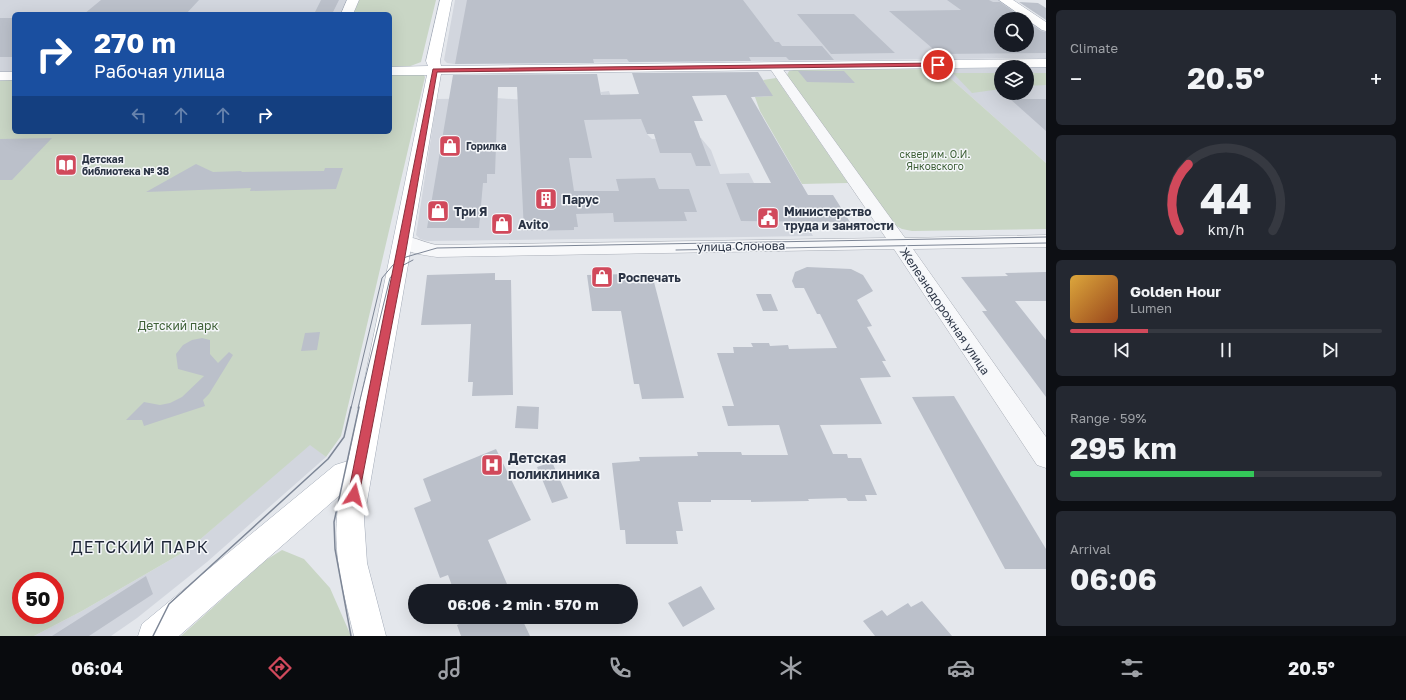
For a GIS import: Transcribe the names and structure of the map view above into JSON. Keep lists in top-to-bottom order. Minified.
{"streets":{"street":["улица Слонова","Железнодорожная улица"]},"crossings":[["улица Слонова","Железнодорожная улица"]],"districts":["ДЕТСКИЙ ПАРК"],"parks":["сквер им. О.И. Янковского","Детский парк"],"places":{"shop":["Горилка","Три Я","Avito","Роспечать"],"library":["Детская библиотека № 38"],"building":["Парус"],"public building":["Министерство труда и занятости"],"hospital":["Детская поликлиника"]},"page":{"tile":["Climate",["Range · 59%","295 km"],["Arrival","06:06"]],"turn":["270 m","Рабочая улица"],"heat":["−","20.5°","+"],"song":["Golden Hour","Lumen"],"limit":"50","trip":"06:06 · 2 min · 570 m","tabs":["06:04","20.5°"],"gauge":["44","km/h"]}}
